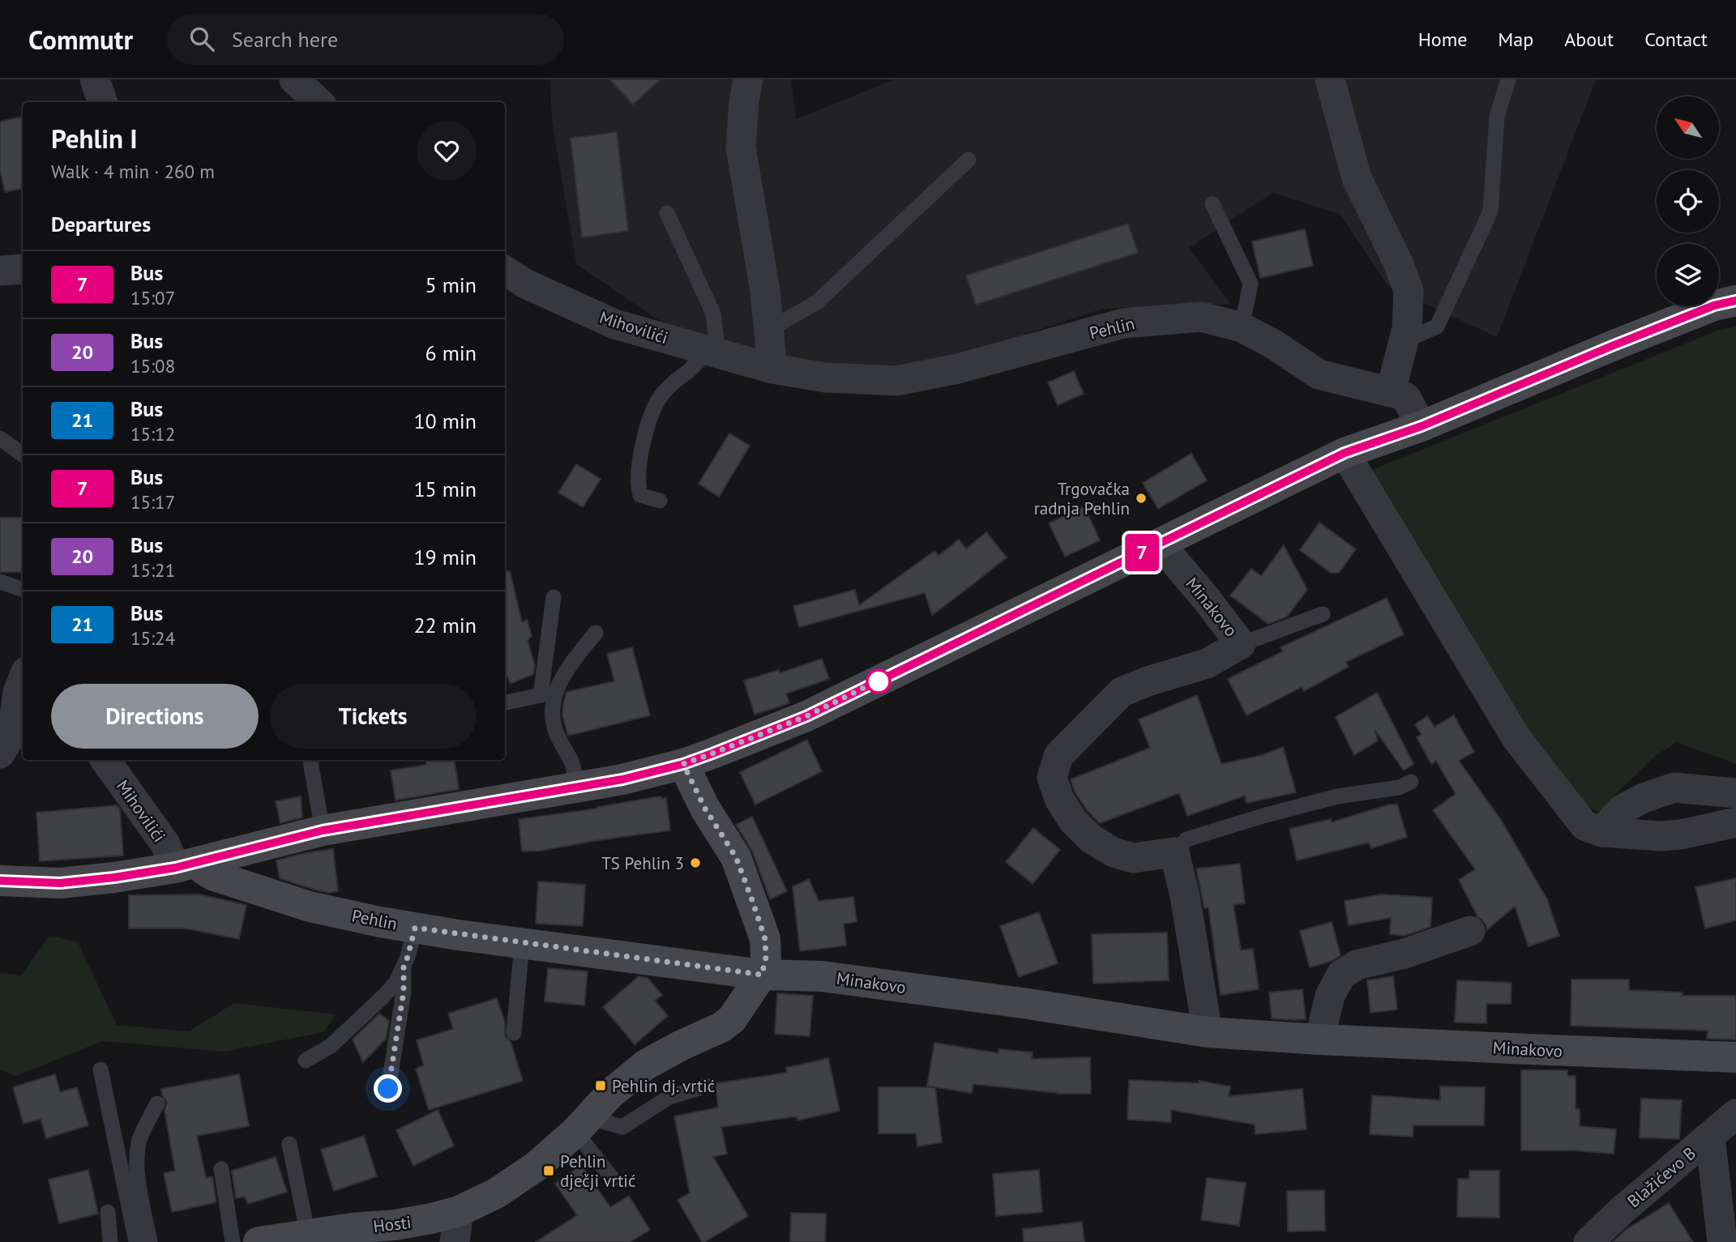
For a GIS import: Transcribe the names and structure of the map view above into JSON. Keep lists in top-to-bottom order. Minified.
{"streets":{"street":["Mihovilići","Pehlin","Minakovo","Blažićevo B","Hosti"]},"crossings":[["Mihovilići","Pehlin"],["Pehlin","Minakovo"],["Pehlin","Hosti"],["Minakovo","Hosti"]],"places":{"other":["Trgovačka radnja Pehlin","TS Pehlin 3"],"transit":["Pehlin dj. vrtić","Pehlin dječji vrtić"]},"lines":["bus line 7"],"north":"top left","page":{"header":"Commutr","search":"Search here","nav":["Home","Map","About","Contact"],"on_map":"7","heading":[["Pehlin I","Walk · 4 min · 260 m"],"Departures"],"list":[{"mark":"7","name":"Bus","note":"15:07","value":"5 min"},{"mark":"20","name":"Bus","note":"15:08","value":"6 min"},{"mark":"21","name":"Bus","note":"15:12","value":"10 min"},{"mark":"7","name":"Bus","note":"15:17","value":"15 min"},{"mark":"20","name":"Bus","note":"15:21","value":"19 min"},{"mark":"21","name":"Bus","note":"15:24","value":"22 min"}],"buttons":["Directions","Tickets"]}}
